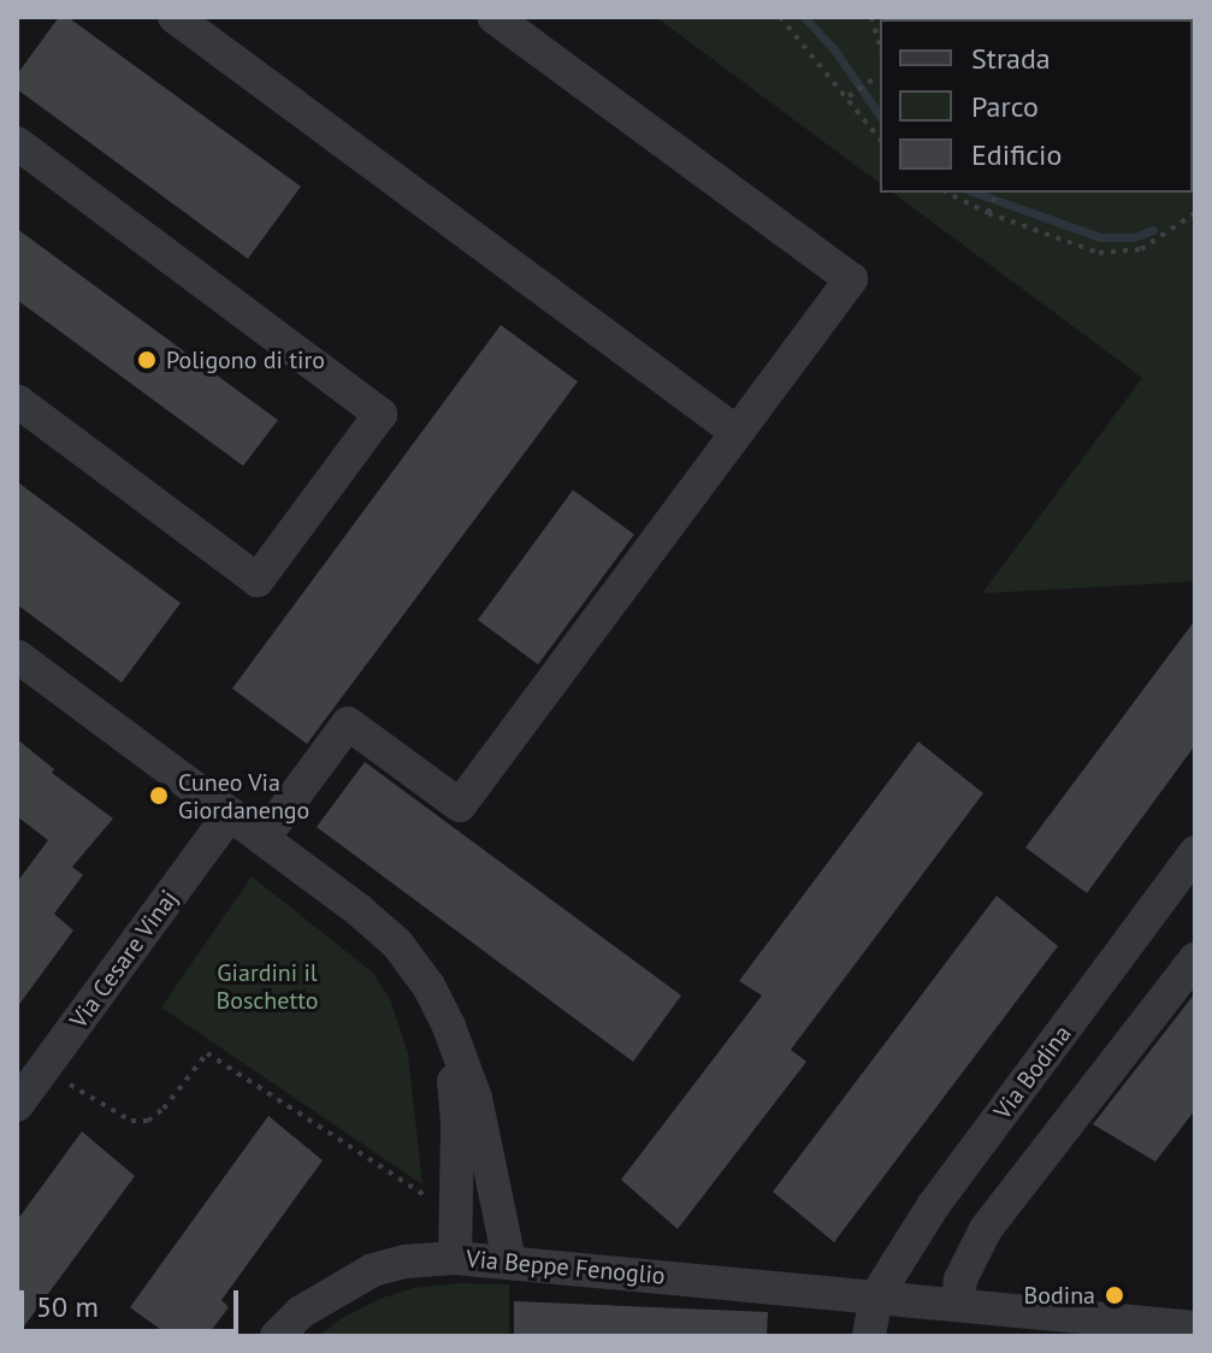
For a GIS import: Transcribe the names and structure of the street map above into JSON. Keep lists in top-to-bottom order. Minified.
{"streets":{"street":["Via Cesare Vinaj","Via Bodina","Via Beppe Fenoglio"]},"crossings":[["Via Bodina","Via Beppe Fenoglio"]],"parks":["Giardini il Boschetto"],"places":["Poligono di tiro","Cuneo Via Giordanengo","Bodina"],"legend":["Strada","Parco","Edificio"],"scale_bar":"50 m"}
